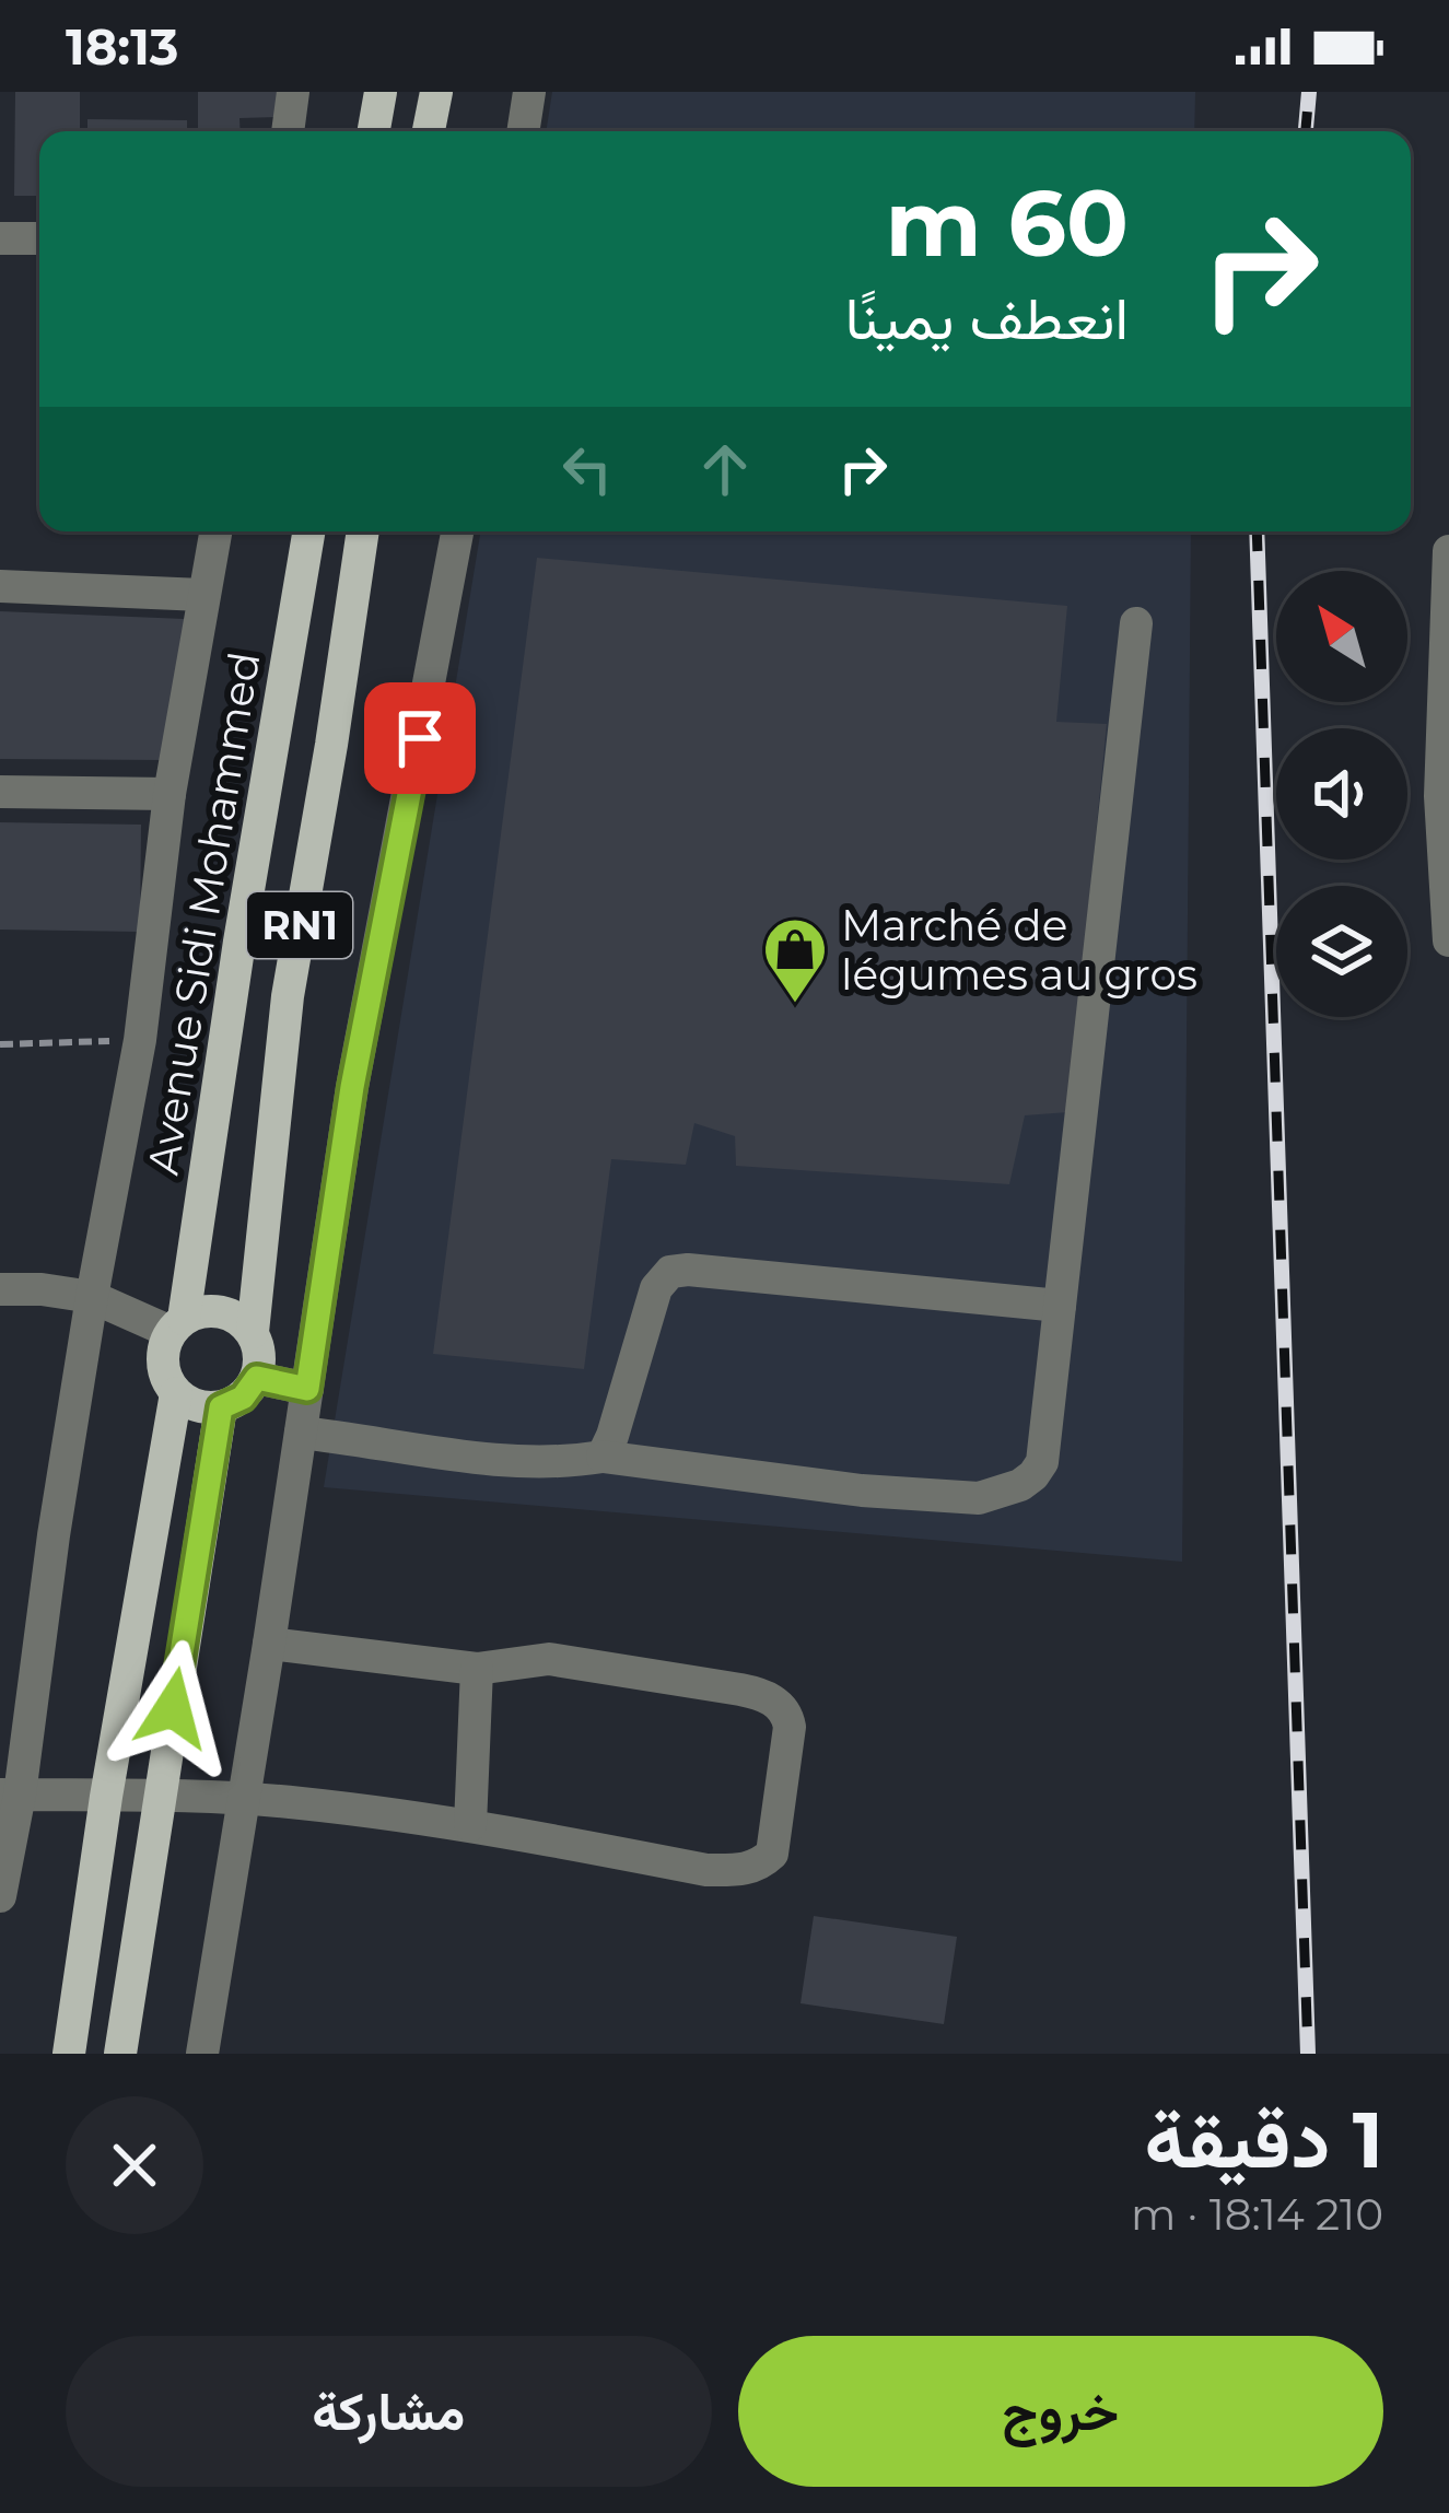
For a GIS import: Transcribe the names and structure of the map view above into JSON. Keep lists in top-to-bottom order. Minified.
{"streets":{"main road":["Avenue Sidi Mohammed","RN1"]},"crossings":[["Avenue Sidi Mohammed","RN1"]],"places":{"shop":["Marché de légumes au gros"]},"north":"top left","page":{"status":"18:13","turn":["60 m","انعطف يمينًا"],"heading":["1 دقيقة","210 m · 18:14"],"buttons":["خروج","مشاركة"]}}
